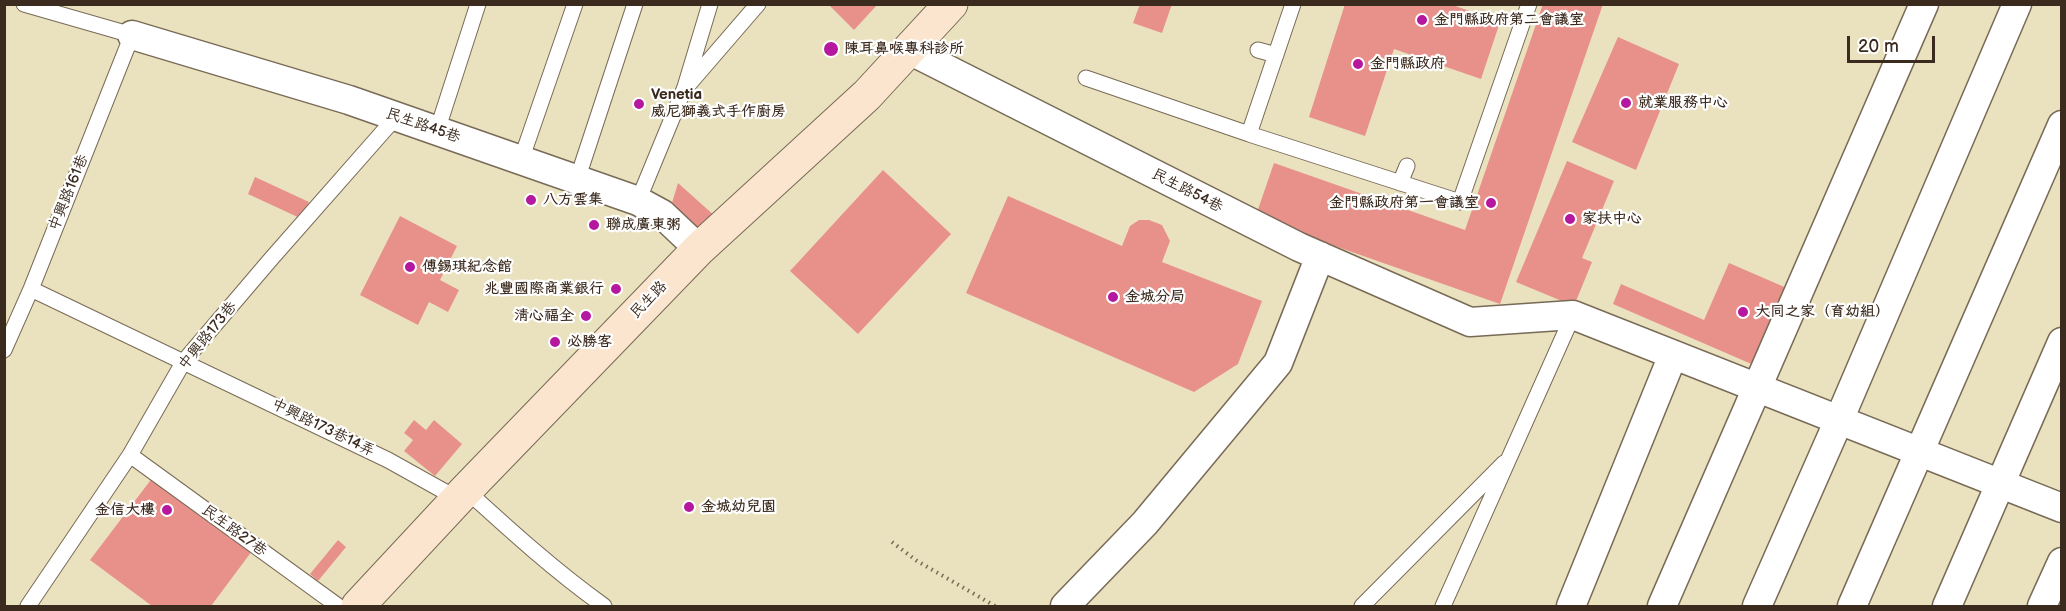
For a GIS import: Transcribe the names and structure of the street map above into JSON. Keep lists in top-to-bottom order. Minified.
{"streets":{"main road":["民生路"],"street":["民生路45巷","民生路54巷"],"lane":["中興路161巷","中興路173巷","中興路173巷14弄","民生路27巷"]},"crossings":[["民生路45巷","中興路161巷"],["民生路45巷","民生路"],["民生路45巷","中興路173巷"],["民生路54巷","民生路"],["中興路161巷","中興路173巷14弄"],["民生路","中興路173巷14弄"],["中興路173巷","中興路173巷14弄"],["中興路173巷","民生路27巷"]],"places":["金門縣政府第二會議室","陳耳鼻喉專科診所","金門縣政府","就業服務中心","Venetia 威尼獅義式手作廚房","八方雲集","金門縣政府第一會議室","家扶中心","聯成廣東粥","傅錫琪紀念館","兆豐國際商業銀行","金城分局","大同之家（育幼組）","清心福全","必勝客","金城幼兒園","金信大樓"],"scale_bar":"20 m"}
